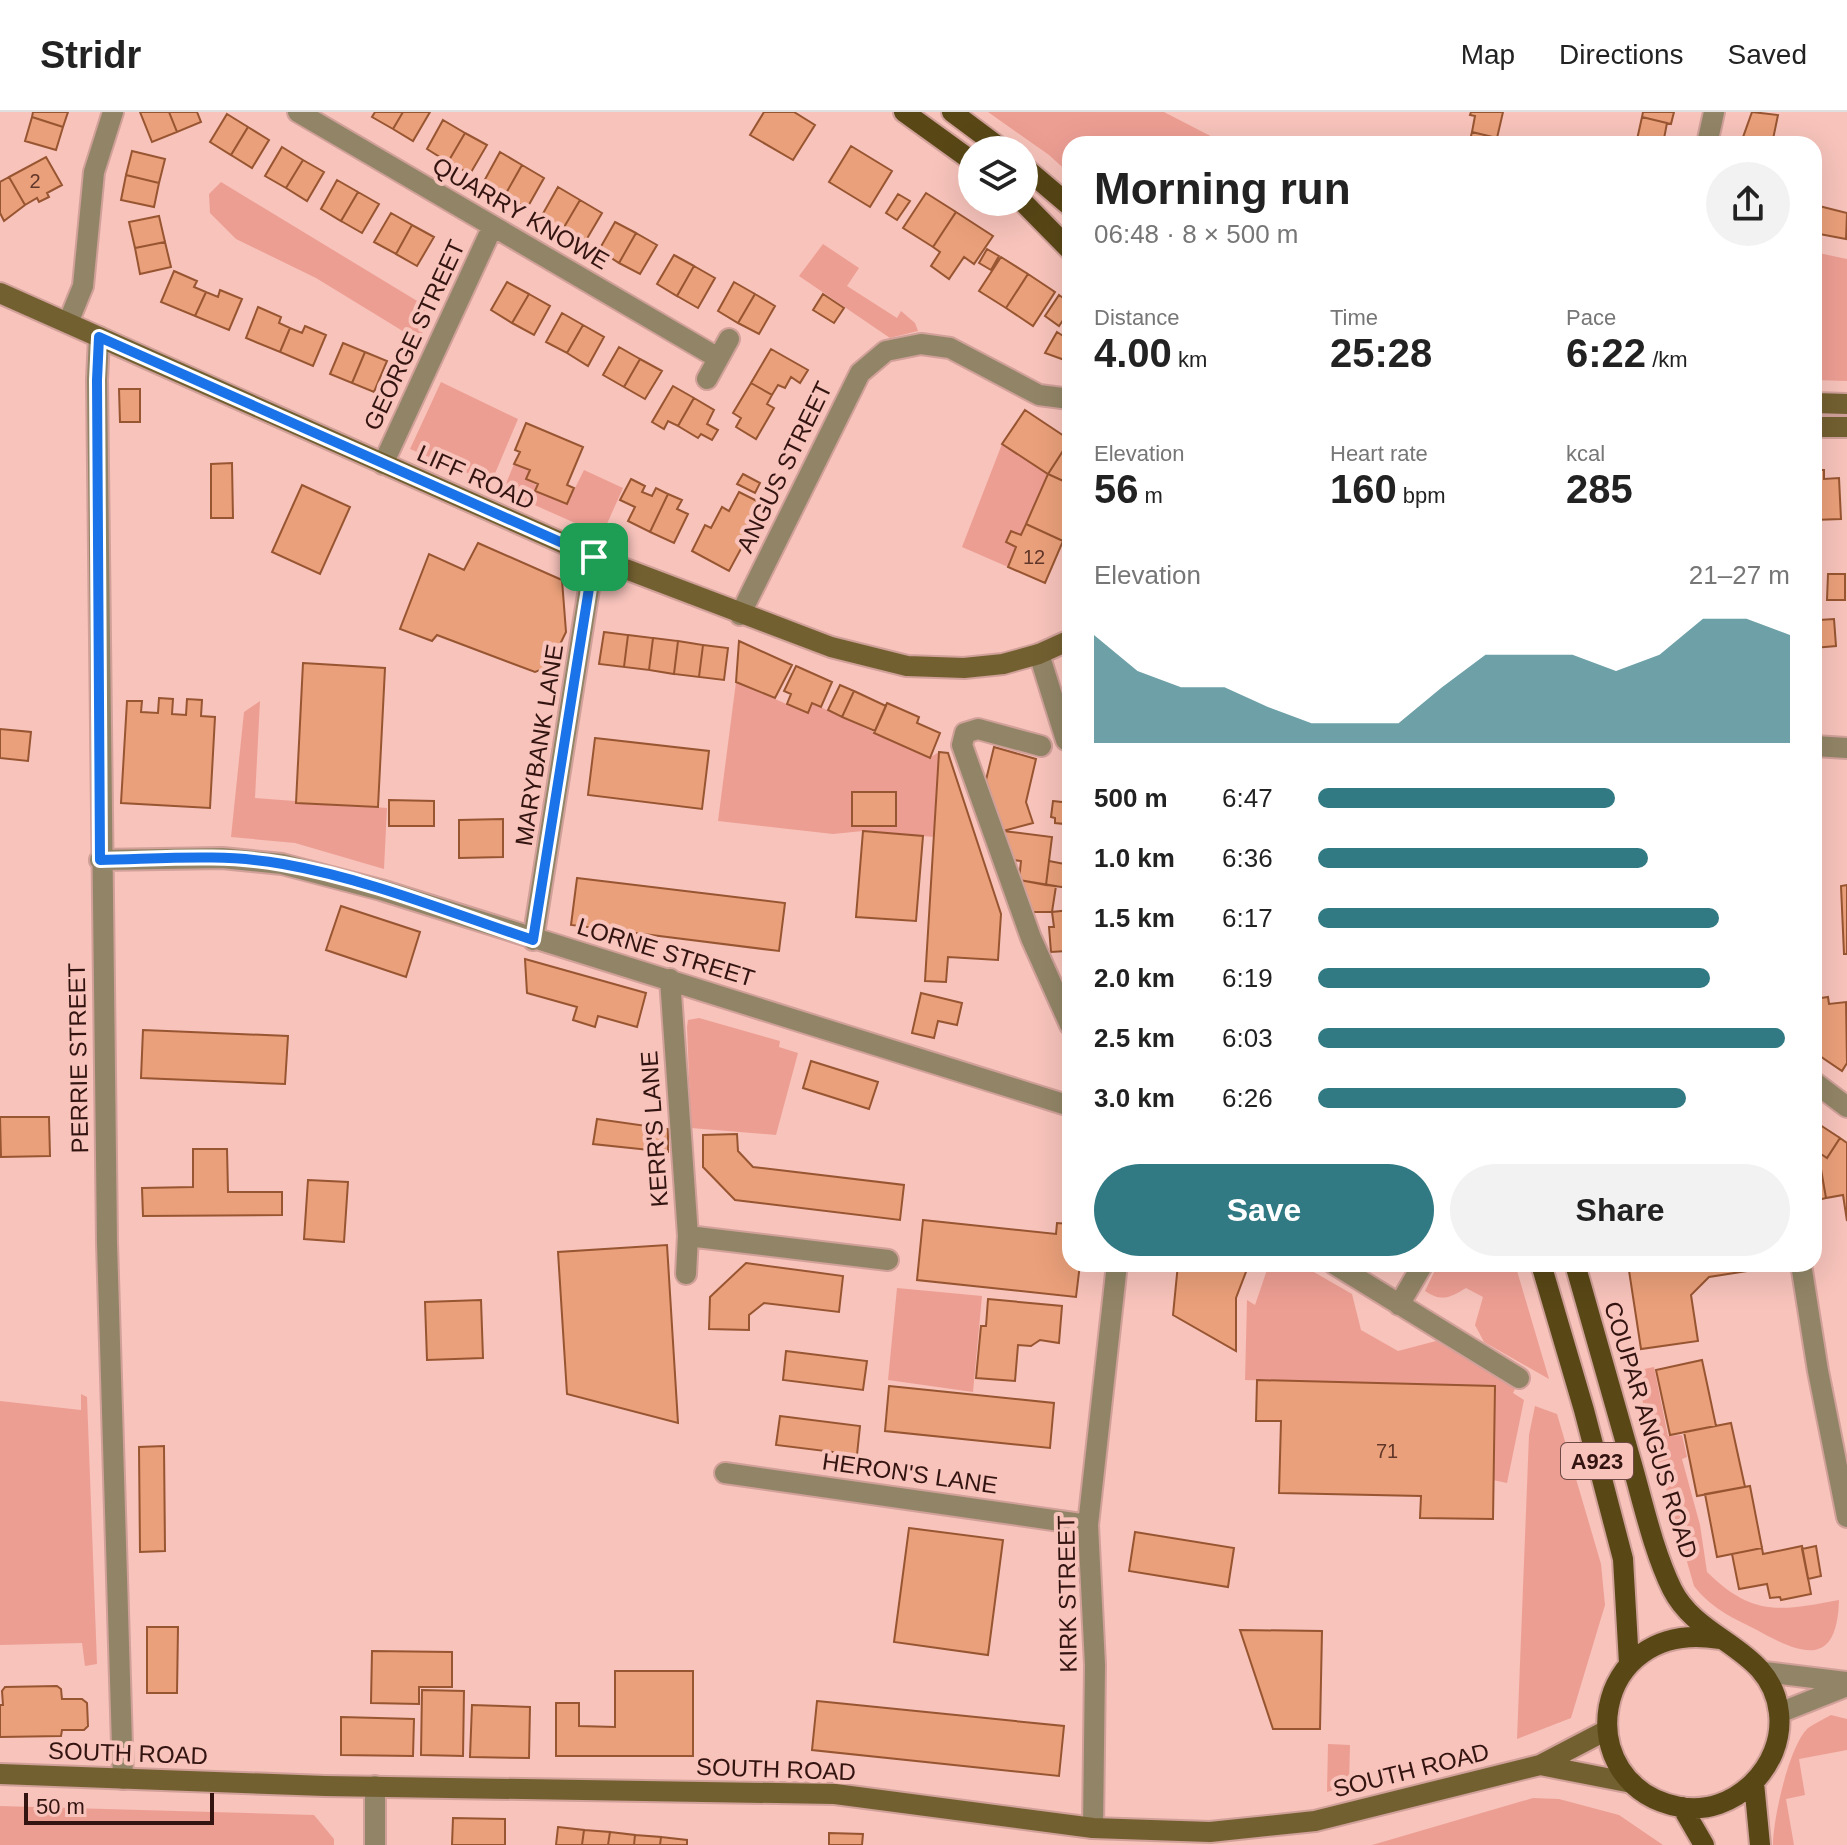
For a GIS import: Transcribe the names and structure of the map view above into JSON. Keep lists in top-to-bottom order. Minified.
{"streets":{"main road":["COUPAR ANGUS ROAD","A923"],"street":["QUARRY KNOWE","GEORGE STREET","ANGUS STREET","LIFF ROAD","MARYBANK LANE","LORNE STREET","PERRIE STREET","KERR'S LANE","HERON'S LANE","KIRK STREET","SOUTH ROAD"]},"crossings":[["QUARRY KNOWE","GEORGE STREET"],["GEORGE STREET","LIFF ROAD"],["ANGUS STREET","LIFF ROAD"],["LIFF ROAD","MARYBANK LANE"],["LIFF ROAD","PERRIE STREET"],["MARYBANK LANE","LORNE STREET"],["LORNE STREET","PERRIE STREET"],["LORNE STREET","KERR'S LANE"],["PERRIE STREET","SOUTH ROAD"],["COUPAR ANGUS ROAD","A923"],["COUPAR ANGUS ROAD","SOUTH ROAD"],["A923","SOUTH ROAD"],["HERON'S LANE","KIRK STREET"],["KIRK STREET","SOUTH ROAD"]],"house_numbers":["2","12","71"],"scale_bar":"50 m","page":{"header":"Stridr","nav":["Map","Directions","Saved"],"heading":["Morning run","06:48 · 8 × 500 m"],"stats":[["Distance","4.00 km"],["Time","25:28"],["Pace","6:22 /km"],["Elevation","56 m"],["Heart rate","160 bpm"],["kcal","285"]],"chart":["Elevation","21–27 m"],"list":[{"name":"500 m","note":"6:47"},{"name":"1.0 km","note":"6:36"},{"name":"1.5 km","note":"6:17"},{"name":"2.0 km","note":"6:19"},{"name":"2.5 km","note":"6:03"},{"name":"3.0 km","note":"6:26"}],"buttons":["Save","Share"],"scale":"50 m"}}
